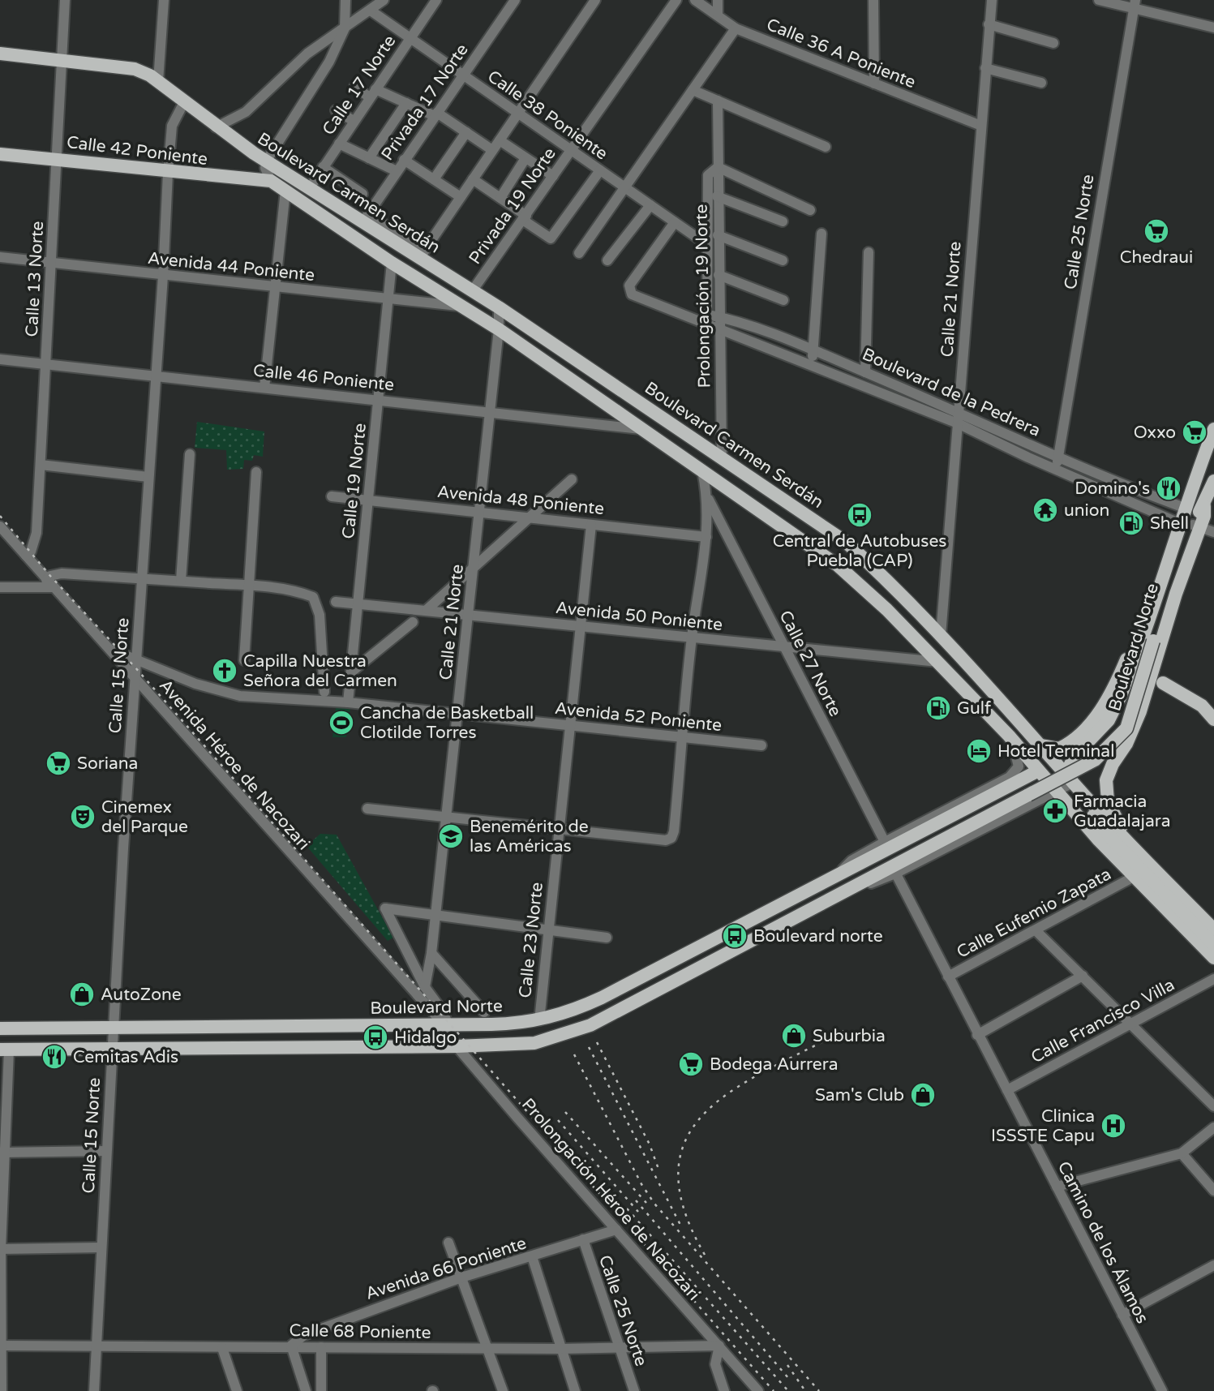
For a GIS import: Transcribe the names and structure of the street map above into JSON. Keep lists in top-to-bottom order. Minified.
{"streets":{"main road":["Calle 42 Poniente","Boulevard Carmen Serdán","Boulevard Norte"],"street":["Calle 36 A Poniente","Calle 17 Norte","Privada 17 Norte","Calle 38 Poniente","Privada 19 Norte","Calle 25 Norte","Avenida 44 Poniente","Calle 13 Norte","Prolongación 19 Norte","Calle 21 Norte","Calle 46 Poniente","Boulevard de la Pedrera","Calle 19 Norte","Avenida 48 Poniente","Avenida 50 Poniente","Calle 27 Norte","Calle 15 Norte","Avenida 52 Poniente","Avenida Héroe de Nacozari","Calle Eufemio Zapata","Calle 23 Norte","Calle Francisco Villa","Prolongación Héroe de Nacozari","Camino de los Álamos","Avenida 66 Poniente","Calle 68 Poniente"]},"crossings":[["Calle 36 A Poniente","Calle 21 Norte"],["Calle 17 Norte","Calle 38 Poniente"],["Calle 17 Norte","Boulevard Carmen Serdán"],["Privada 17 Norte","Calle 38 Poniente"],["Privada 17 Norte","Boulevard Carmen Serdán"],["Calle 38 Poniente","Privada 19 Norte"],["Calle 38 Poniente","Prolongación 19 Norte"],["Calle 42 Poniente","Boulevard Carmen Serdán"],["Calle 42 Poniente","Calle 13 Norte"],["Calle 42 Poniente","Calle 15 Norte"],["Boulevard Carmen Serdán","Privada 19 Norte"],["Boulevard Carmen Serdán","Avenida 44 Poniente"],["Boulevard Carmen Serdán","Calle 13 Norte"],["Boulevard Carmen Serdán","Prolongación 19 Norte"],["Boulevard Carmen Serdán","Calle 21 Norte"],["Boulevard Carmen Serdán","Calle 46 Poniente"],["Boulevard Carmen Serdán","Calle 19 Norte"],["Boulevard Carmen Serdán","Avenida 50 Poniente"],["Boulevard Carmen Serdán","Boulevard Norte"],["Boulevard Carmen Serdán","Calle 15 Norte"],["Boulevard Carmen Serdán","Calle Eufemio Zapata"],["Calle 25 Norte","Boulevard de la Pedrera"],["Calle 25 Norte","Avenida 66 Poniente"],["Calle 25 Norte","Calle 68 Poniente"],["Avenida 44 Poniente","Calle 13 Norte"],["Avenida 44 Poniente","Calle 19 Norte"],["Avenida 44 Poniente","Calle 15 Norte"],["Calle 13 Norte","Calle 46 Poniente"],["Calle 13 Norte","Avenida Héroe de Nacozari"],["Prolongación 19 Norte","Boulevard de la Pedrera"],["Calle 21 Norte","Calle 46 Poniente"],["Calle 21 Norte","Boulevard de la Pedrera"],["Calle 21 Norte","Avenida 48 Poniente"],["Calle 21 Norte","Avenida 50 Poniente"],["Calle 21 Norte","Avenida 52 Poniente"],["Calle 46 Poniente","Calle 19 Norte"],["Calle 46 Poniente","Calle 15 Norte"],["Calle 19 Norte","Avenida 48 Poniente"],["Calle 19 Norte","Avenida 50 Poniente"],["Calle 19 Norte","Avenida 52 Poniente"],["Avenida 48 Poniente","Calle 23 Norte"],["Avenida 50 Poniente","Calle 27 Norte"],["Avenida 50 Poniente","Calle 23 Norte"],["Boulevard Norte","Calle 27 Norte"],["Boulevard Norte","Calle 15 Norte"],["Boulevard Norte","Avenida Héroe de Nacozari"],["Boulevard Norte","Calle 23 Norte"],["Boulevard Norte","Prolongación Héroe de Nacozari"],["Boulevard Norte","Camino de los Álamos"],["Calle 15 Norte","Avenida 52 Poniente"],["Calle 15 Norte","Avenida Héroe de Nacozari"],["Calle 15 Norte","Calle 68 Poniente"],["Avenida 52 Poniente","Avenida Héroe de Nacozari"],["Avenida 52 Poniente","Calle 23 Norte"],["Avenida Héroe de Nacozari","Prolongación Héroe de Nacozari"],["Calle Eufemio Zapata","Camino de los Álamos"],["Calle Francisco Villa","Camino de los Álamos"],["Prolongación Héroe de Nacozari","Avenida 66 Poniente"],["Prolongación Héroe de Nacozari","Calle 68 Poniente"],["Avenida 66 Poniente","Calle 68 Poniente"]],"places":{"supermarket":["Chedraui","Oxxo","Soriana","Bodega Aurrera"],"restaurant":["Domino's","Cemitas Adis"],"temple":["union"],"bus stop":["Central de Autobuses Puebla (CAP)","Boulevard norte","Hidalgo"],"fuel station":["Shell","Gulf"],"church":["Capilla Nuestra Señora del Carmen"],"sports":["Cancha de Basketball Clotilde Torres"],"hotel":["Hotel Terminal"],"pharmacy":["Farmacia Guadalajara"],"theatre":["Cinemex del Parque"],"school or university":["Benemérito de las Américas"],"shop":["AutoZone","Suburbia","Sam's Club"],"hospital":["Clinica ISSSTE Capu"]}}
